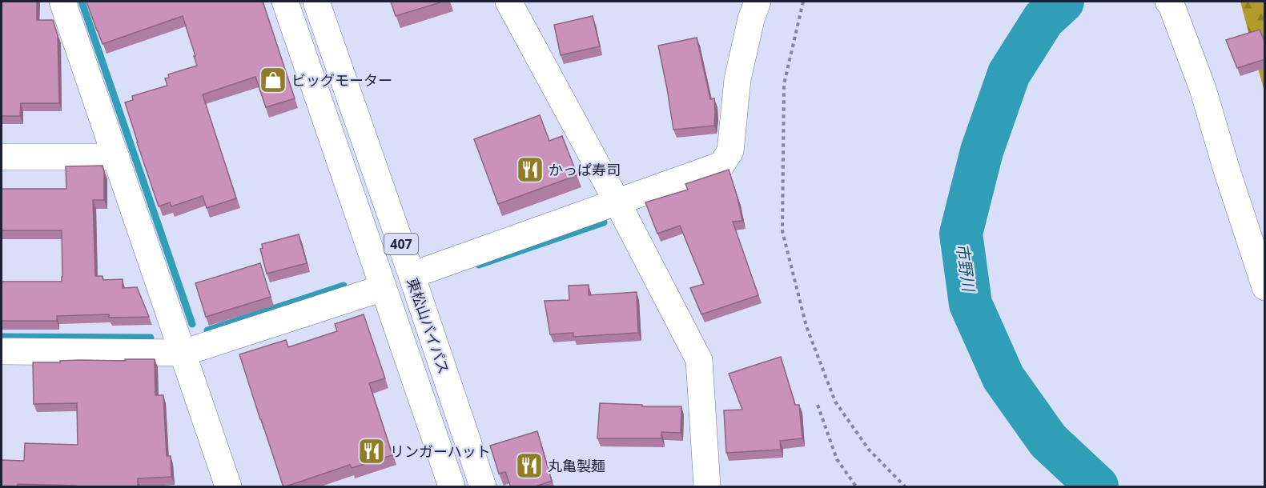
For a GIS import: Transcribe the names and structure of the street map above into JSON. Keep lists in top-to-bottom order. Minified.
{"streets":{"main road":["407","東松山バイパス"]},"water":["市野川"],"places":{"shop":["ビッグモーター"],"restaurant":["かっぱ寿司","リンガーハット","丸亀製麺"]}}
